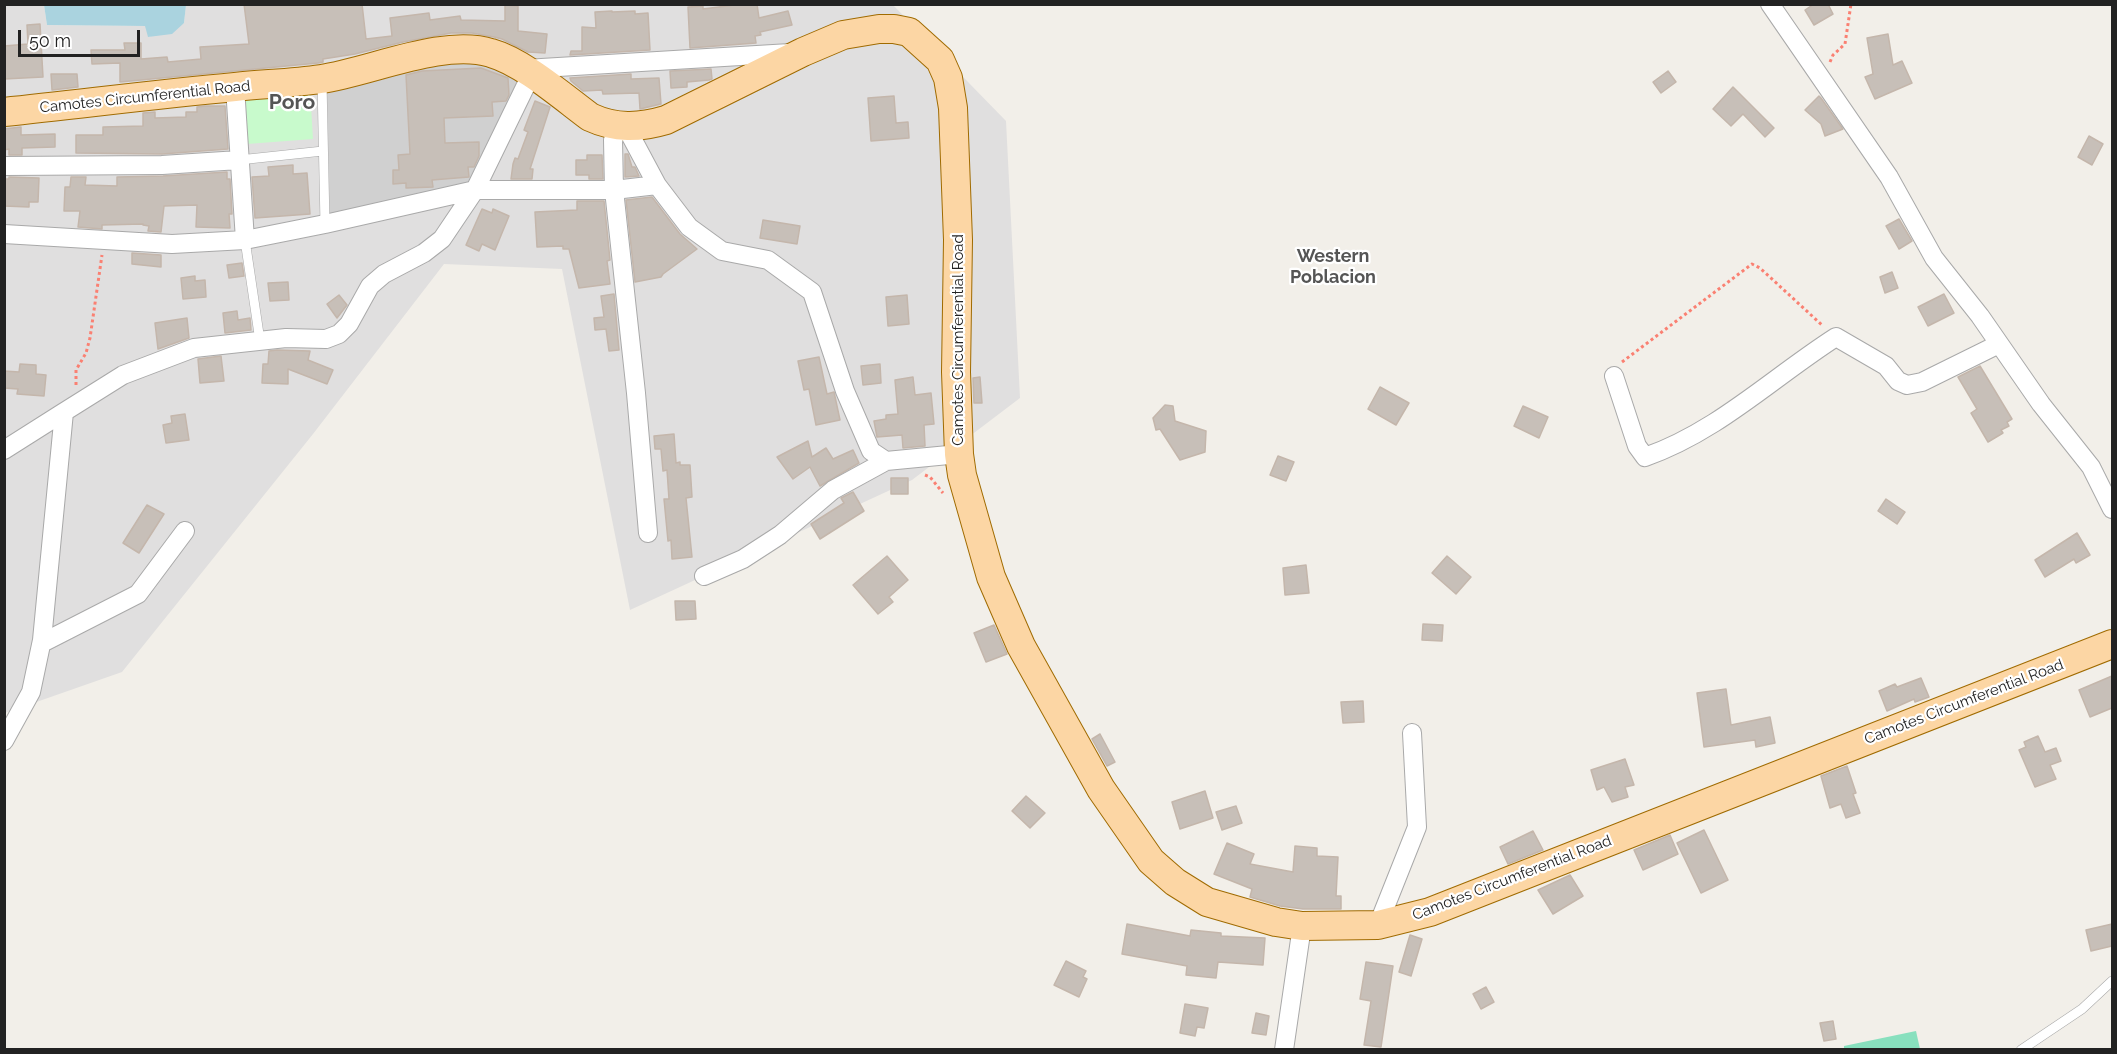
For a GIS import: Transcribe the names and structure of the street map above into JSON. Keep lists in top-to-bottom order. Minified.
{"streets":{"main road":["Camotes Circumferential Road"]},"districts":["Poro","Western Poblacion"],"scale_bar":"50 m"}
